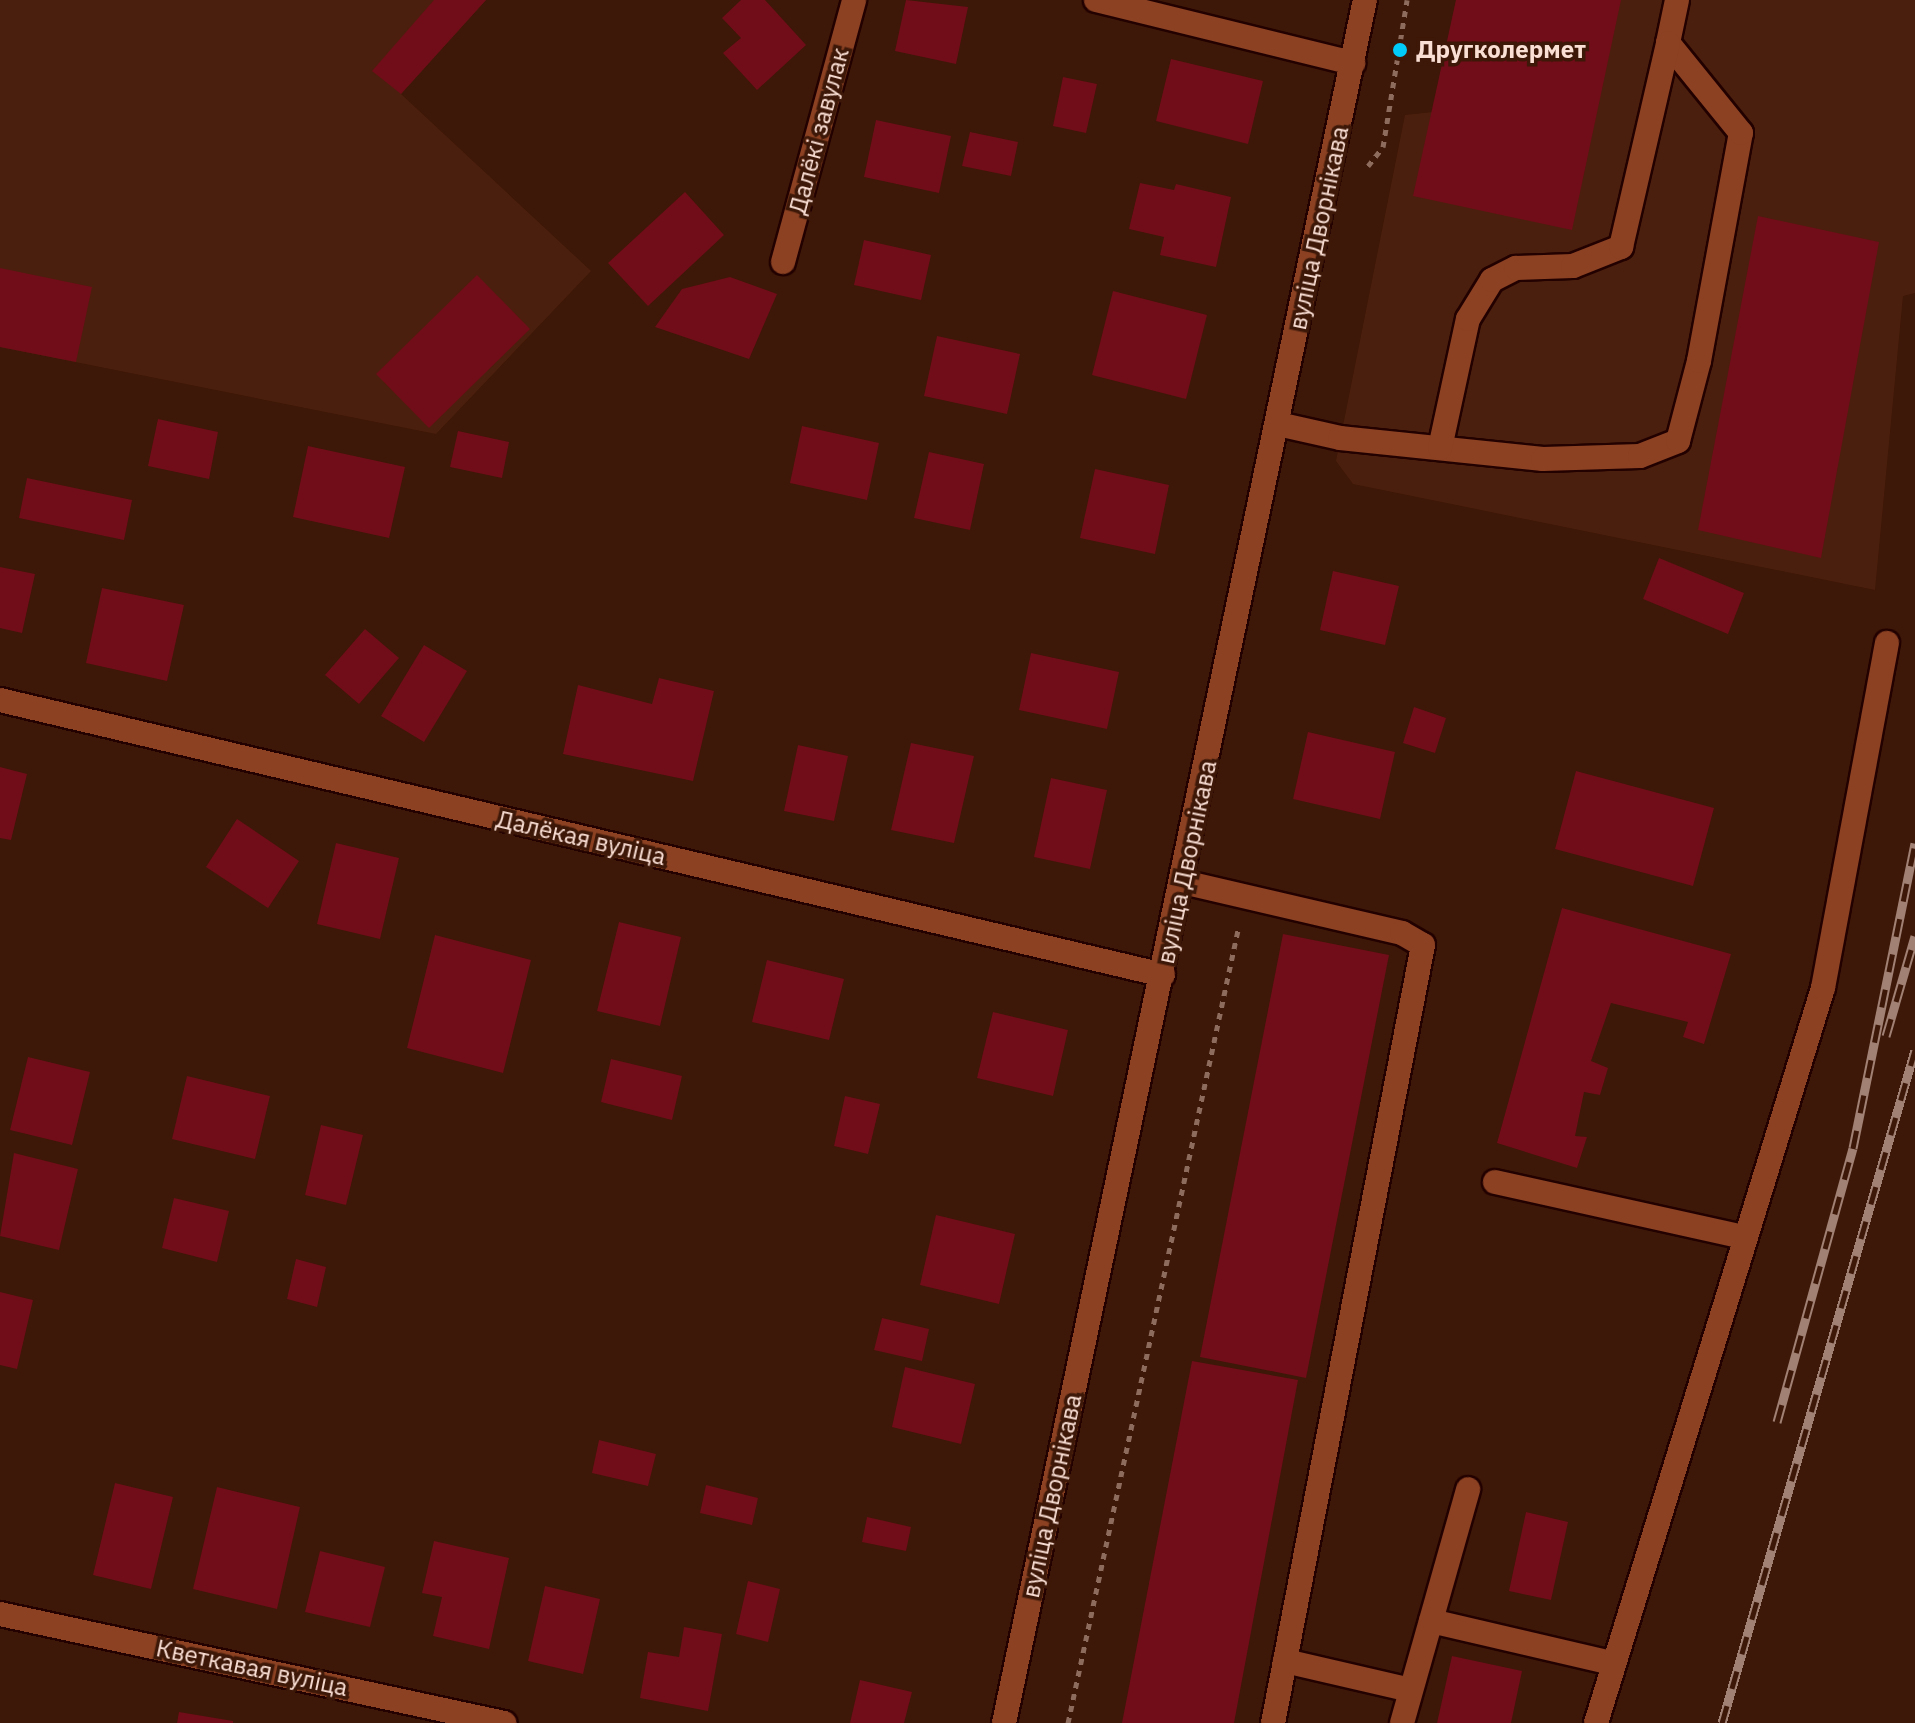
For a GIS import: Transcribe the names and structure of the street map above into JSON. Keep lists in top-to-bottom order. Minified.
{"streets":{"street":["Далёкі завулак","вуліца Дворнікава","Далёкая вуліца","Кветкавая вуліца"]},"crossings":[["вуліца Дворнікава","Далёкая вуліца"]],"places":["Другколермет"]}
